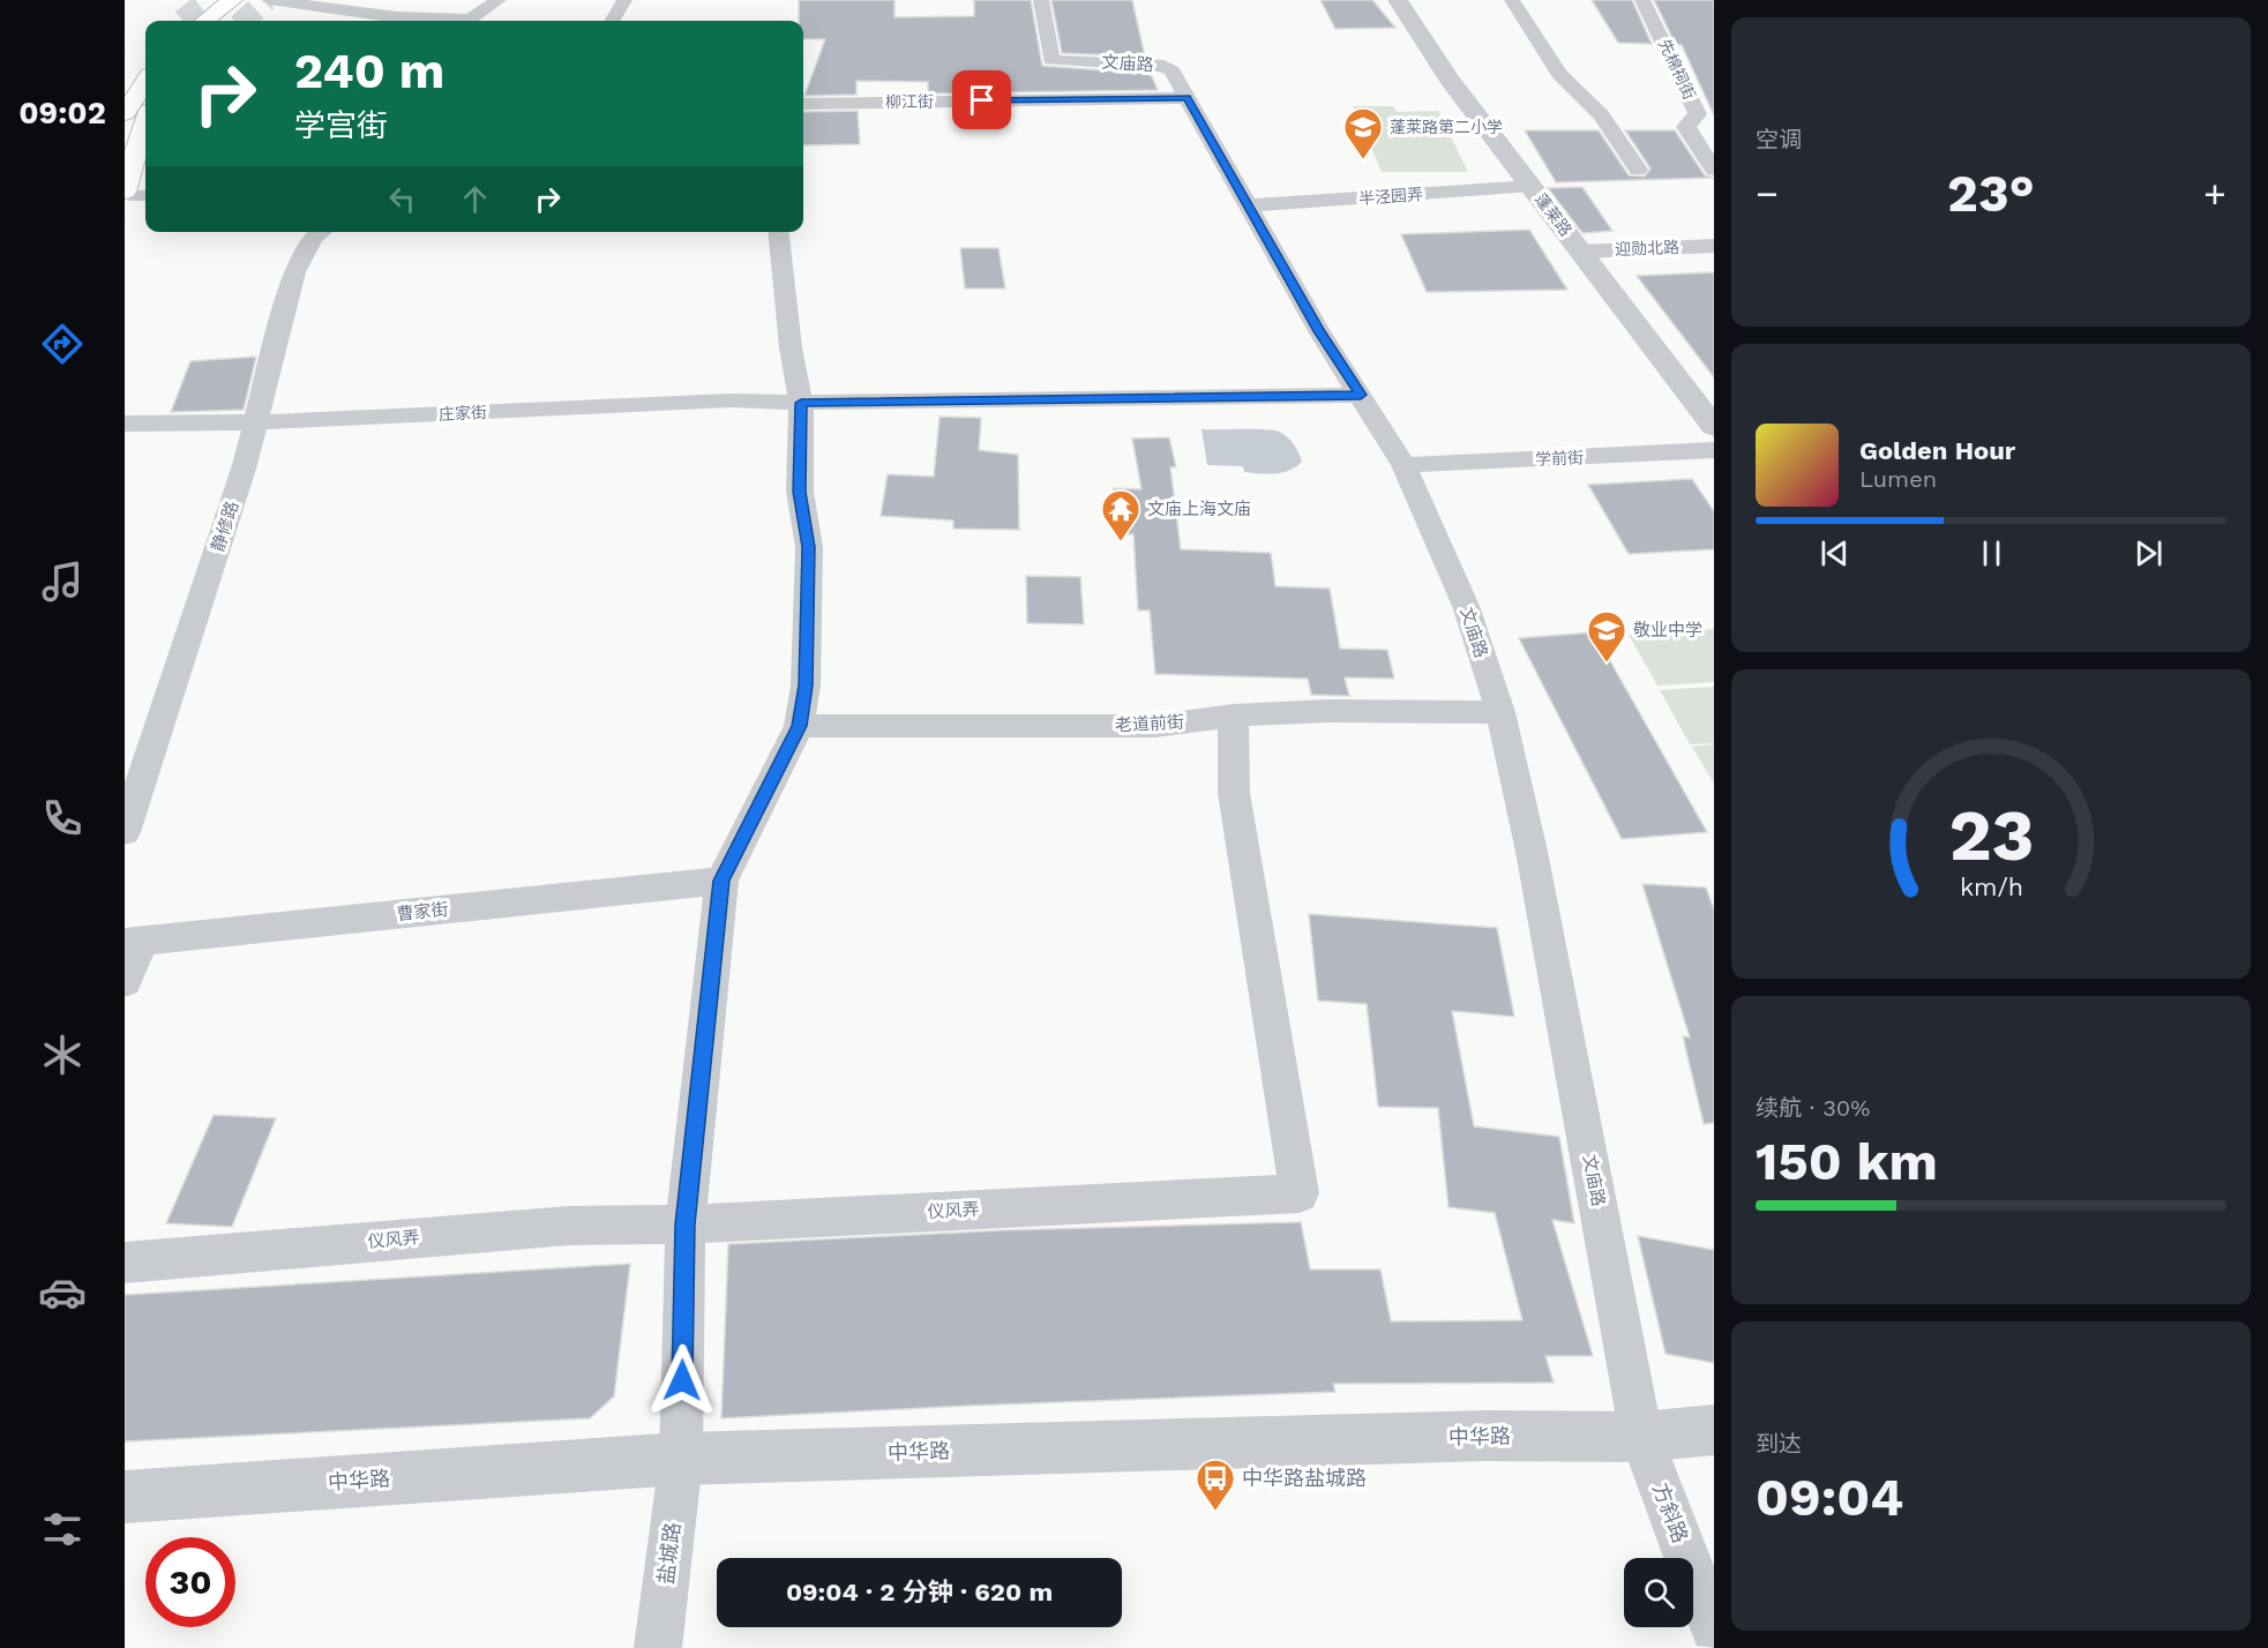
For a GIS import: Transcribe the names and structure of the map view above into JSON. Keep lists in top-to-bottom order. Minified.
{"streets":{"street":["文庙路","先棉祠街","柳江街","半泾园弄","蓬莱路","迎勋北路","庄家街","学前街","静修路","老道前街","曹家街","仪风弄","中华路","方斜路","盐城路"]},"crossings":[["文庙路","柳江街"],["文庙路","半泾园弄"],["文庙路","庄家街"],["文庙路","学前街"],["文庙路","老道前街"],["文庙路","中华路"],["文庙路","方斜路"],["半泾园弄","蓬莱路"],["蓬莱路","迎勋北路"],["庄家街","静修路"],["老道前街","仪风弄"],["曹家街","盐城路"],["仪风弄","盐城路"],["中华路","方斜路"],["中华路","盐城路"]],"places":{"school or university":["蓬莱路第二小学","敬业中学"],"temple":["文庙上海文庙"],"bus stop":["中华路盐城路"]},"page":{"tabs":"09:02","tile":["空调",["续航 · 30%","150 km"],["到达","09:04"]],"turn":["240 m","学宫街"],"heat":["−","23°","+"],"song":["Golden Hour","Lumen"],"limit":"30","trip":"09:04 · 2 分钟 · 620 m","gauge":["23","km/h"]}}
